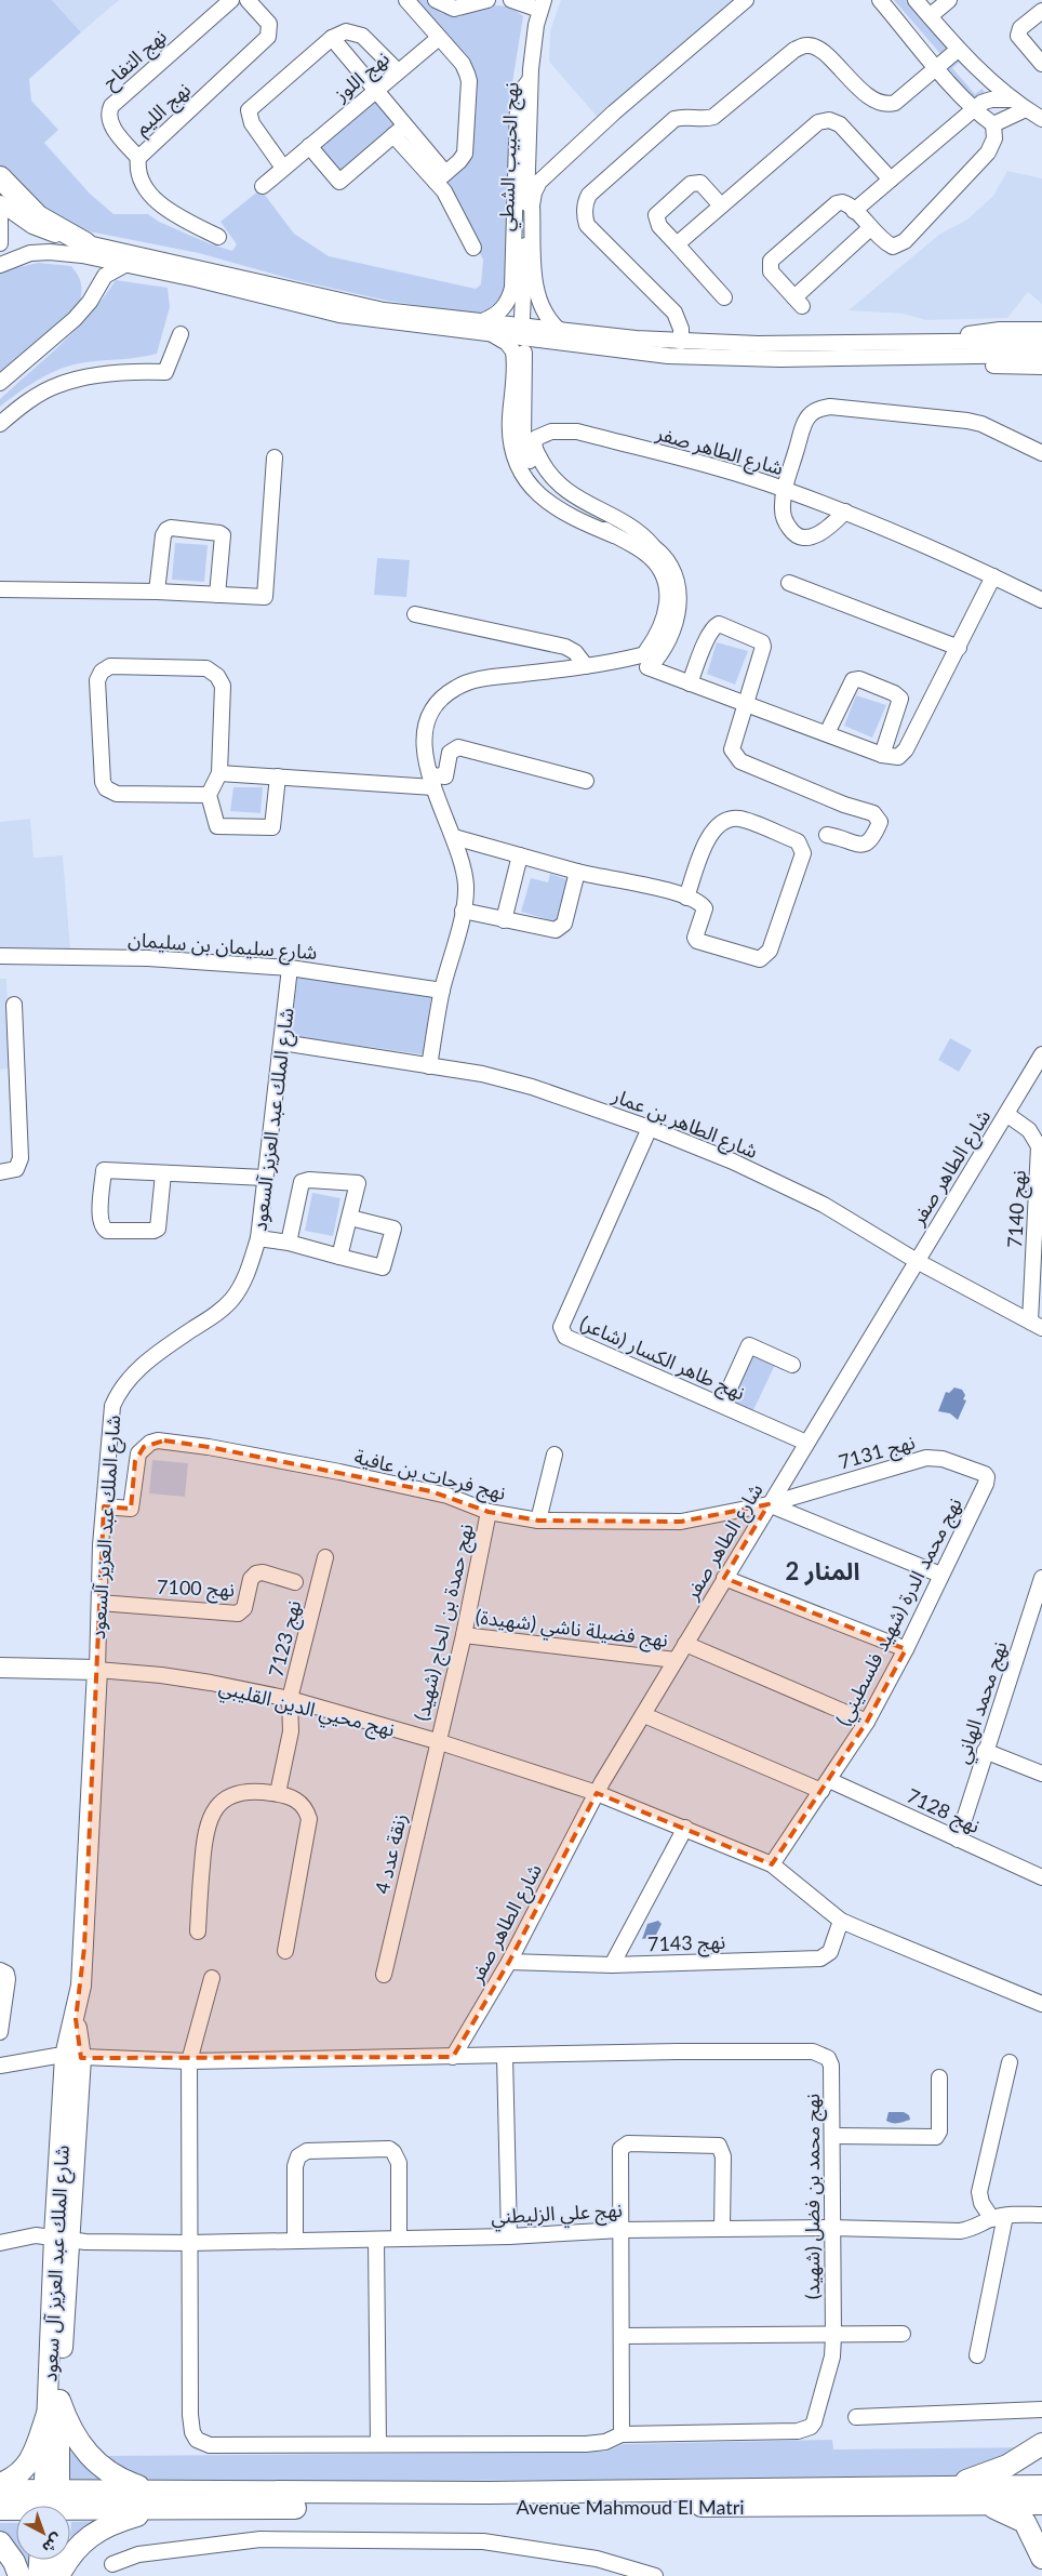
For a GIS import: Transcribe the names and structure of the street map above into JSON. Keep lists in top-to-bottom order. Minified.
{"streets":{"highway":["Avenue Mahmoud El Matri"],"main road":["شارع الملك عبد العزيز آلسعود","نهج محيي الدين القليبي","شارع الملك عبد العزيز آل سعود"],"street":["نهج التفاح","نهج اللوز","نهج الليم","نهج الحبيب الشطي","شارع الطاهر صفر","شارع سليمان بن سليمان","شارع الطاهر بن عمار","نهج 7140","نهج طاهر الكسار (شاعر)","نهج 7131","نهج فرحات بن عافية","نهج 7100","نهج محمد الدرة (شهيد فلسطيني)","نهج حمدة بن الحاج (شهيد)","نهج فضيلة ناشي (شهيدة)","نهج 7123","نهج محمد الهاني","نهج 7128","زنقة عدد 4","نهج 7143","نهج محمد بن فضل (شهيد)","نهج علي الزليطني"]},"crossings":[["نهج التفاح","نهج الليم"],["شارع الطاهر صفر","شارع الطاهر بن عمار"],["شارع الطاهر صفر","نهج 7140"],["شارع الطاهر صفر","نهج طاهر الكسار (شاعر)"],["شارع الطاهر صفر","نهج 7131"],["شارع الطاهر صفر","نهج فرحات بن عافية"],["شارع الطاهر صفر","نهج فضيلة ناشي (شهيدة)"],["شارع الطاهر صفر","نهج محيي الدين القليبي"],["شارع الطاهر صفر","نهج 7128"],["شارع الطاهر صفر","نهج 7143"],["شارع سليمان بن سليمان","شارع الملك عبد العزيز آلسعود"],["شارع الملك عبد العزيز آلسعود","شارع الطاهر بن عمار"],["شارع الملك عبد العزيز آلسعود","نهج فرحات بن عافية"],["شارع الملك عبد العزيز آلسعود","نهج 7100"],["شارع الملك عبد العزيز آلسعود","نهج محيي الدين القليبي"],["شارع الملك عبد العزيز آلسعود","شارع الملك عبد العزيز آل سعود"],["شارع الطاهر بن عمار","نهج 7140"],["شارع الطاهر بن عمار","نهج طاهر الكسار (شاعر)"],["نهج 7131","نهج فرحات بن عافية"],["نهج 7131","نهج محمد الدرة (شهيد فلسطيني)"],["نهج فرحات بن عافية","نهج حمدة بن الحاج (شهيد)"],["نهج محمد الدرة (شهيد فلسطيني)","نهج محيي الدين القليبي"],["نهج محمد الدرة (شهيد فلسطيني)","نهج 7128"],["نهج حمدة بن الحاج (شهيد)","نهج فضيلة ناشي (شهيدة)"],["نهج حمدة بن الحاج (شهيد)","نهج محيي الدين القليبي"],["نهج حمدة بن الحاج (شهيد)","زنقة عدد 4"],["نهج 7123","نهج محيي الدين القليبي"],["نهج محمد الهاني","نهج 7128"],["نهج محيي الدين القليبي","زنقة عدد 4"],["نهج محيي الدين القليبي","نهج 7143"],["نهج محمد بن فضل (شهيد)","نهج علي الزليطني"],["نهج علي الزليطني","شارع الملك عبد العزيز آل سعود"]],"districts":["المنار 2"],"north":"bottom right"}
